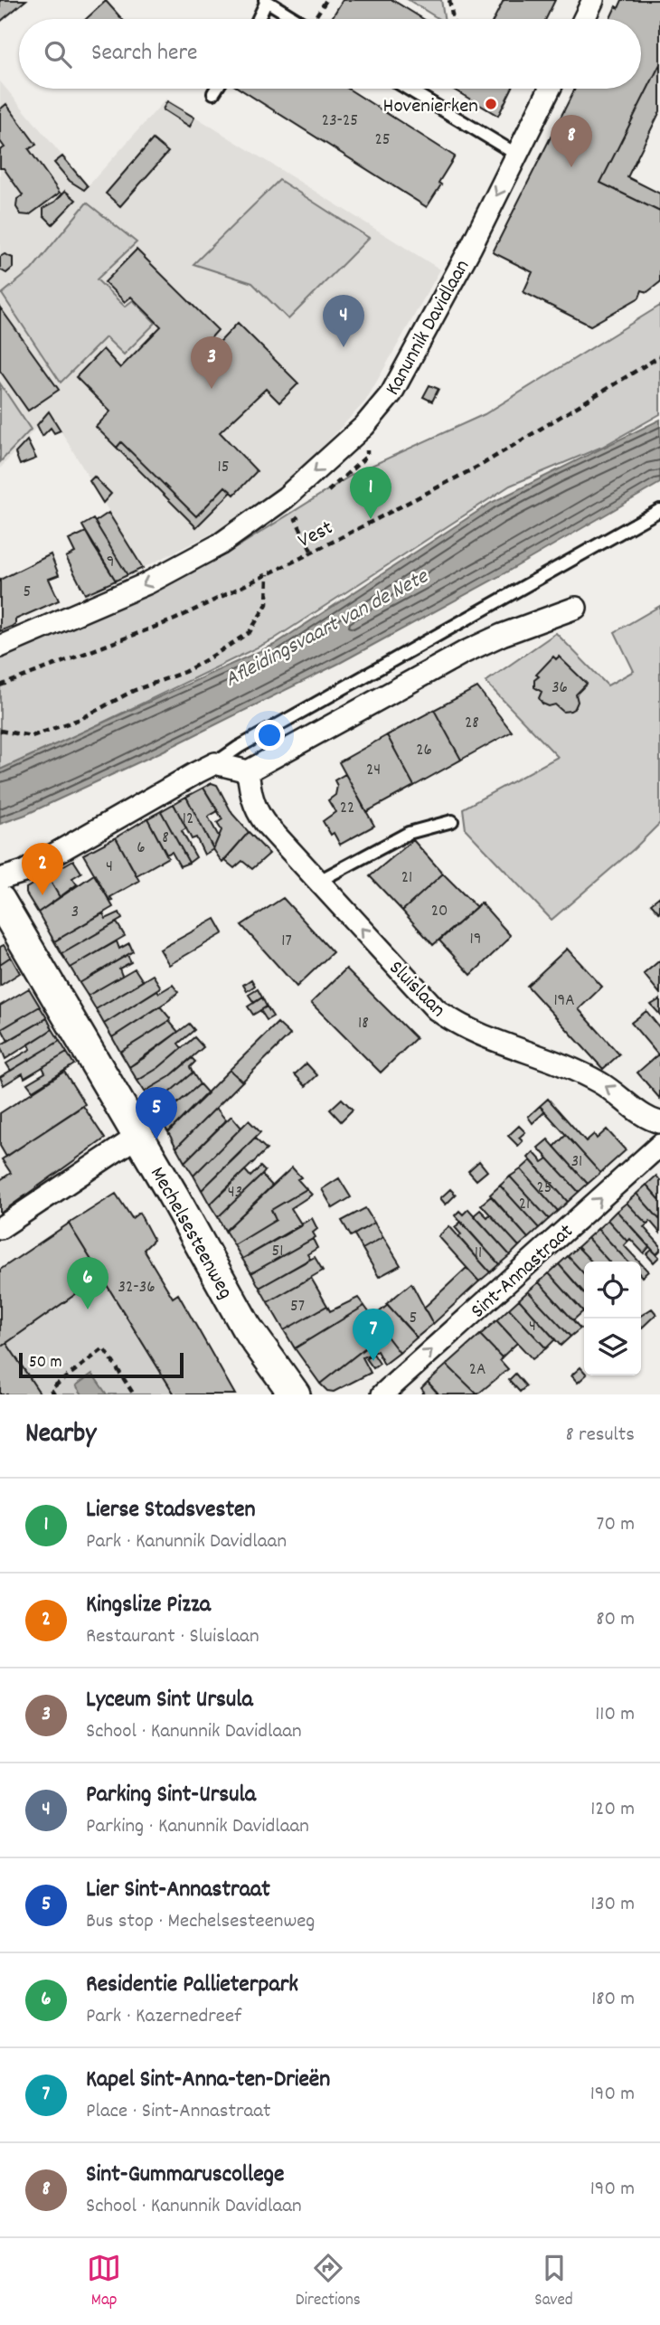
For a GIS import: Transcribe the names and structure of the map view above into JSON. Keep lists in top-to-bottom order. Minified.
{"streets":{"street":["Kanunnik Davidlaan","Sluislaan","Mechelsesteenweg","Sint-Annastraat"],"path":["Vest"]},"one_way":["Kanunnik Davidlaan","Sluislaan","Sint-Annastraat"],"water":["Afleidingsvaart van de Nete"],"places":["Hovenierken"],"house_numbers":["23-25","25","15","9","5","36","28","26","24","22","12","8","6","4","21","20","3","19","17","19A","18","31","25","43","21","51","11","32-36","57","5","4","2A"],"scale_bar":"50 m","page":{"search":"Search here","pins":["8","4","3","1","2","5","6","7"],"scale":"50 m","heading":["Nearby","8 results"],"list":[{"mark":"1","name":"Lierse Stadsvesten","note":"Park · Kanunnik Davidlaan","value":"70 m"},{"mark":"2","name":"Kingslize Pizza","note":"Restaurant · Sluislaan","value":"80 m"},{"mark":"3","name":"Lyceum Sint Ursula","note":"School · Kanunnik Davidlaan","value":"110 m"},{"mark":"4","name":"Parking Sint-Ursula","note":"Parking · Kanunnik Davidlaan","value":"120 m"},{"mark":"5","name":"Lier Sint-Annastraat","note":"Bus stop · Mechelsesteenweg","value":"130 m"},{"mark":"6","name":"Residentie Pallieterpark","note":"Park · Kazernedreef","value":"180 m"},{"mark":"7","name":"Kapel Sint-Anna-ten-Drieën","note":"Place · Sint-Annastraat","value":"190 m"},{"mark":"8","name":"Sint-Gummaruscollege","note":"School · Kanunnik Davidlaan","value":"190 m"}],"nav":["Map","Directions","Saved"]}}
